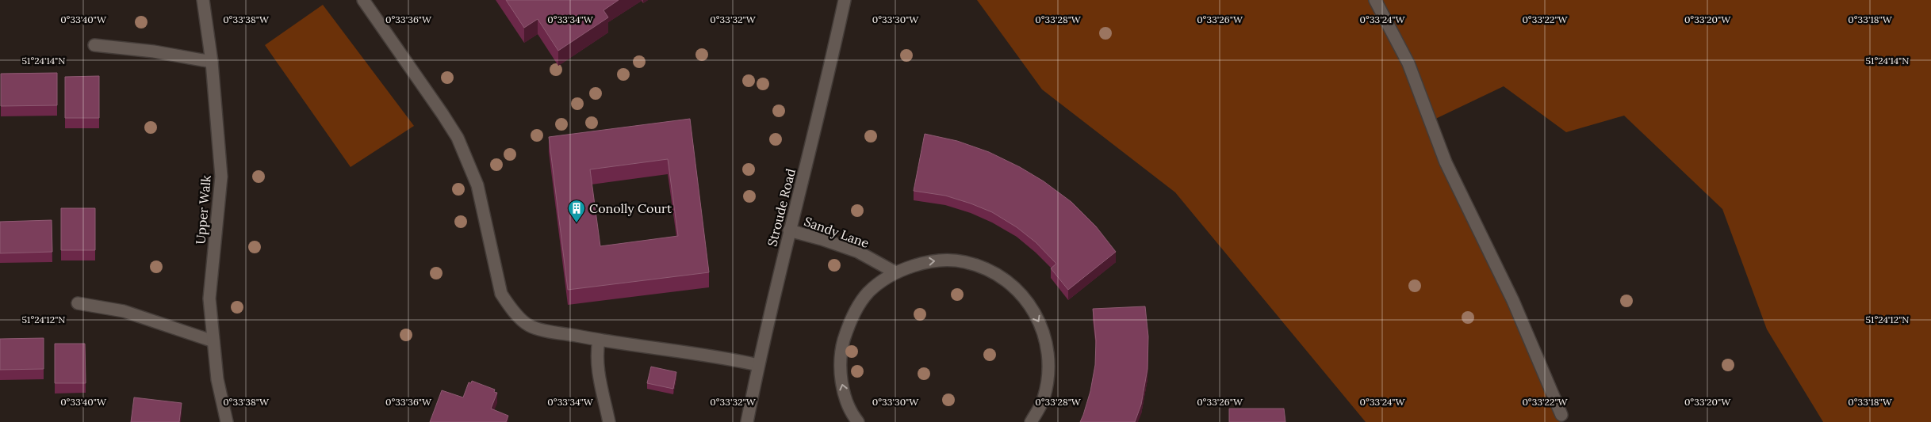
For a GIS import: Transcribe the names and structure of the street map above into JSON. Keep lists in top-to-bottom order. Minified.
{"streets":{"street":["Stroude Road","Upper Walk","Sandy Lane"]},"crossings":[["Stroude Road","Sandy Lane"]],"places":{"building":["Conolly Court"]},"coordinates":["0°33'40\"W","0°33'38\"W","0°33'36\"W","0°33'34\"W","0°33'32\"W","0°33'30\"W","0°33'28\"W","0°33'26\"W","0°33'24\"W","0°33'22\"W","0°33'20\"W","0°33'18\"W","51°24'14\"N","51°24'12\"N"]}
